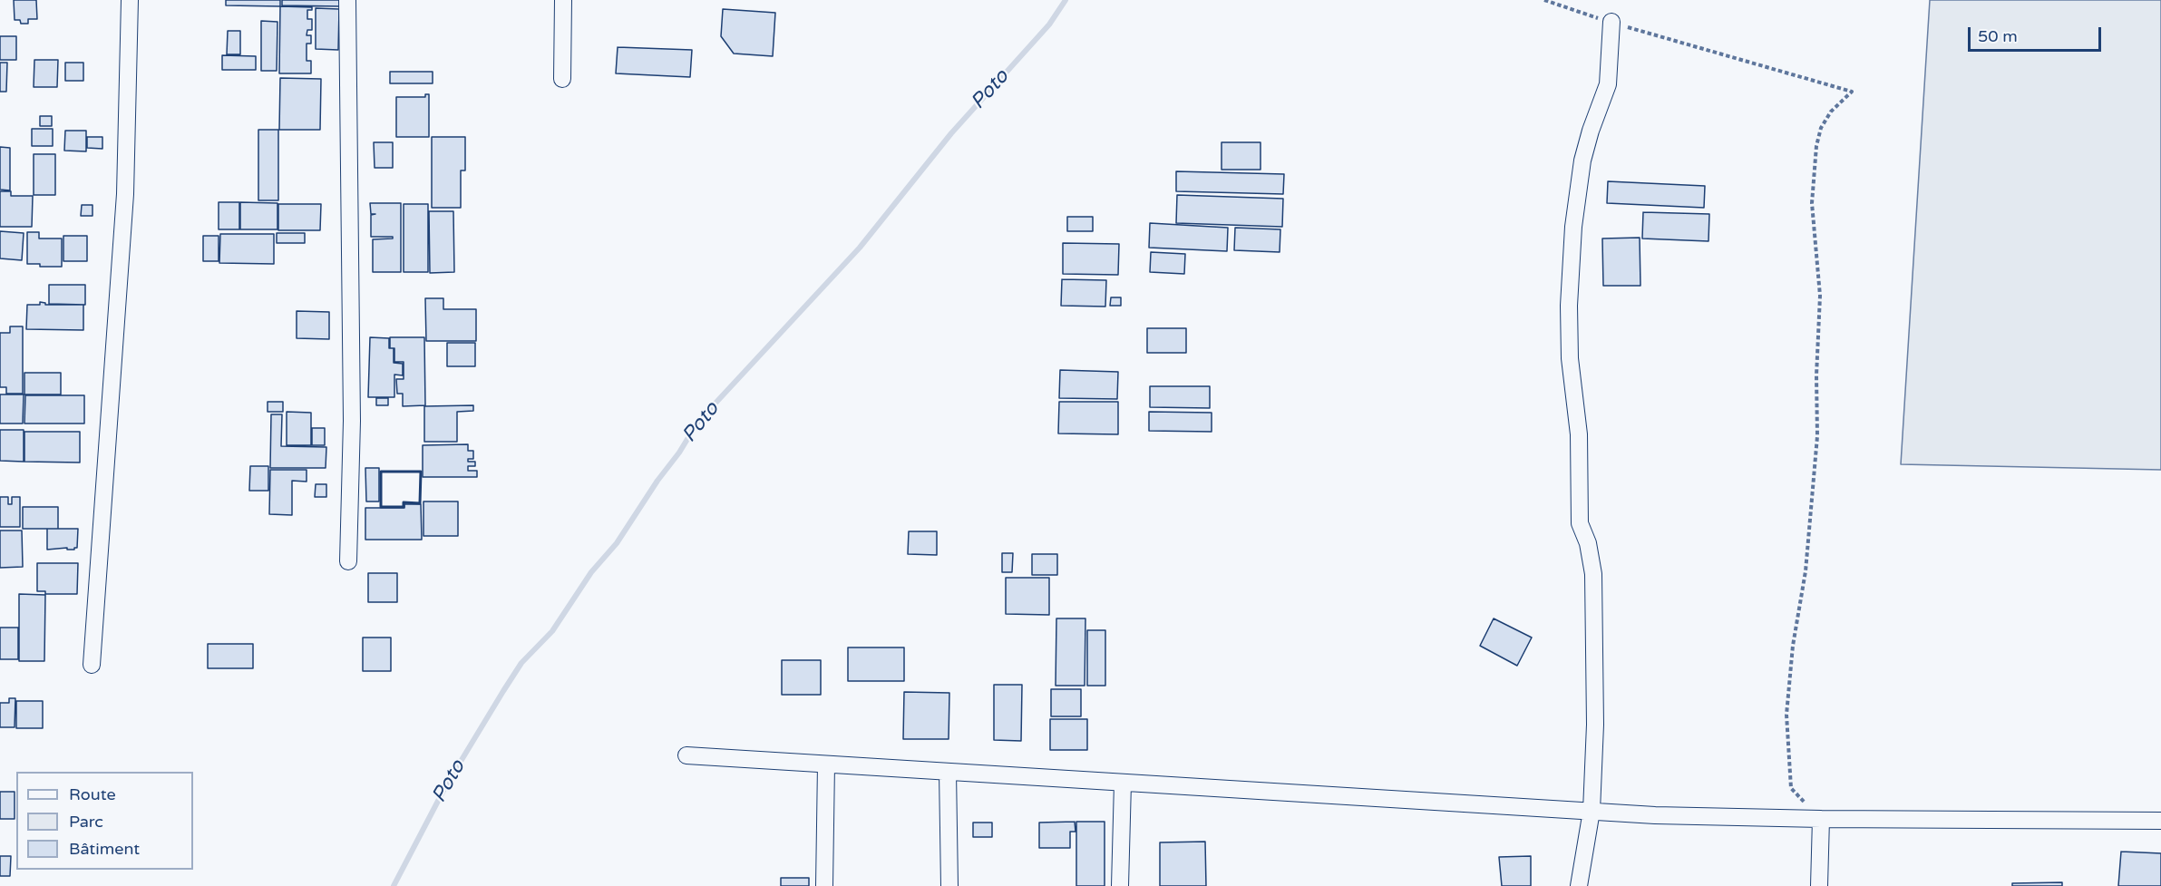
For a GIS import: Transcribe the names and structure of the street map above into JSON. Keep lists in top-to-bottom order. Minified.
{"water":["Poto"],"legend":["Route","Parc","Bâtiment"],"scale_bar":"50 m"}
